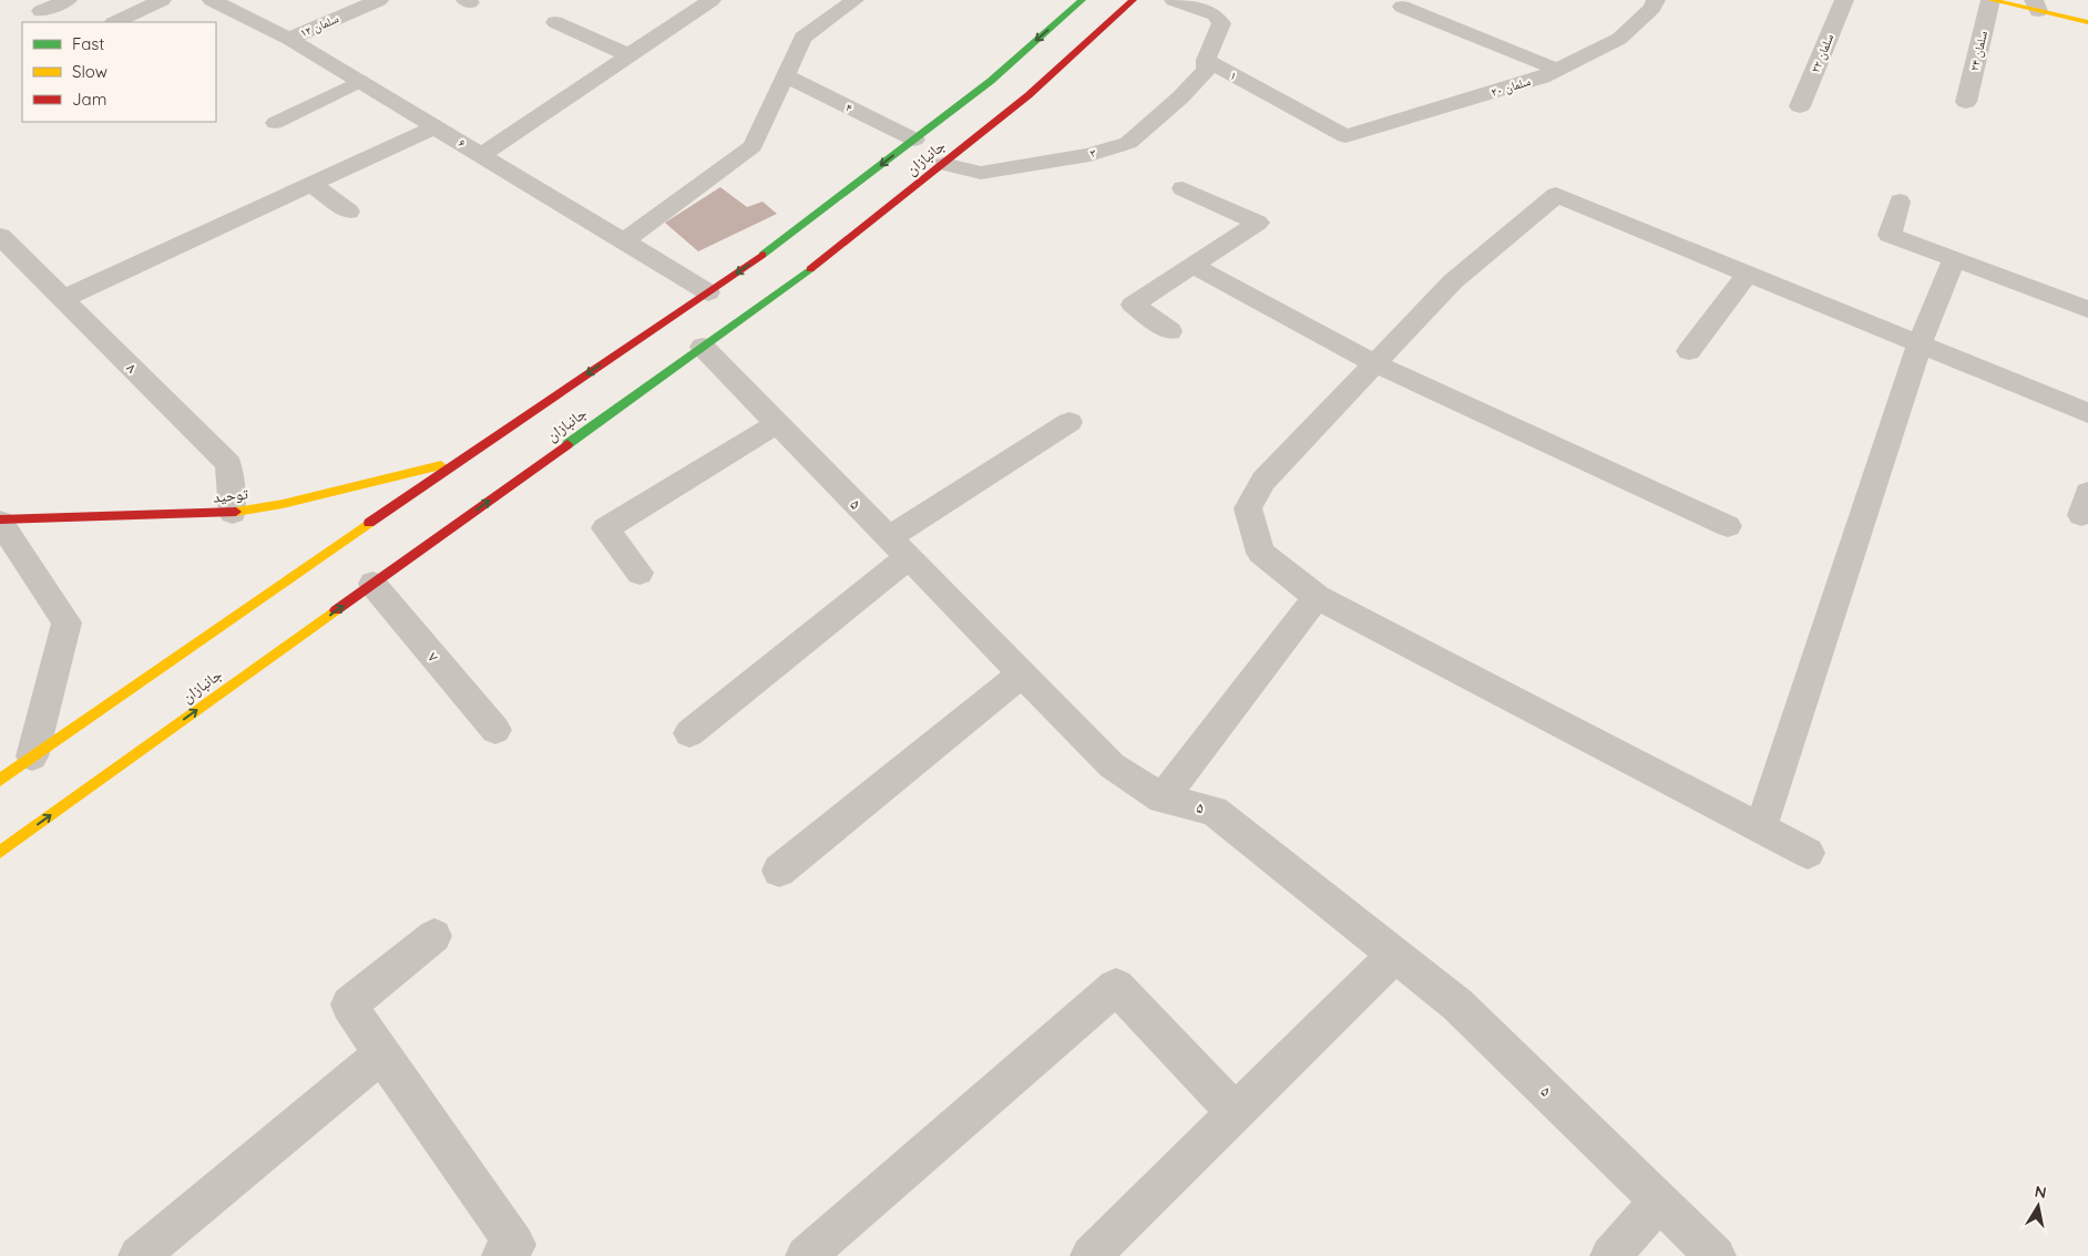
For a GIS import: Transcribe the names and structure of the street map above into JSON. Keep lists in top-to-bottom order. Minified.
{"streets":{"street":["سلمان ۱۲","سلمان ۲۴","سلمان ۲۲","۱","سلمان ۲۰","۴","۶","۳","جانبازان","۸","توحید","۵","۷"]},"crossings":[["سلمان ۱۲","۶"],["۱","سلمان ۲۰"],["۱","۳"],["۴","جانبازان"],["۶","جانبازان"],["۳","جانبازان"],["جانبازان","توحید"],["جانبازان","۵"],["جانبازان","۷"],["۸","توحید"]],"legend":["Fast","Slow","Jam"],"north":"top"}
